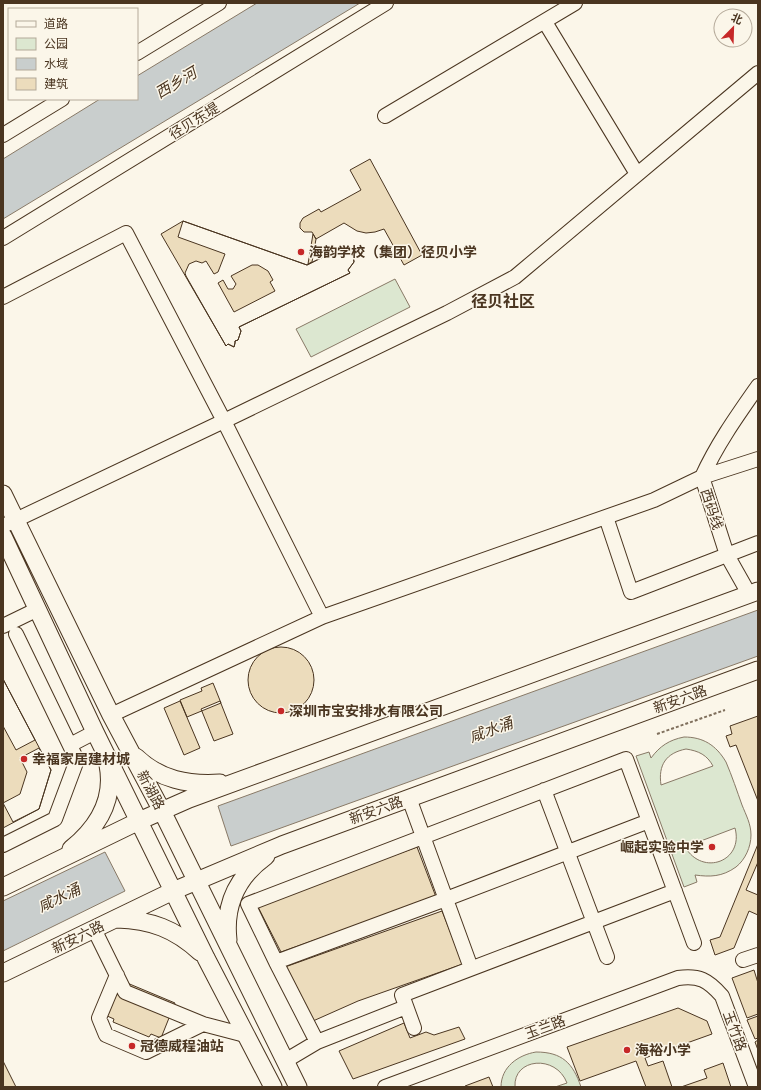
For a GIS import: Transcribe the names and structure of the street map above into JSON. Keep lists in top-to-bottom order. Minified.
{"streets":{"main road":["新安六路","新湖路"],"street":["径贝东堤","西码线","玉兰路","玉竹路"]},"crossings":[["新安六路","新湖路"],["玉兰路","玉竹路"]],"districts":["径贝社区"],"water":["西乡河","咸水涌"],"places":["海韵学校（集团）径贝小学","深圳市宝安排水有限公司","幸福家居建材城","崛起实验中学","冠德威程油站","海裕小学"],"legend":["道路","公园","水域","建筑"],"north":"top right"}
